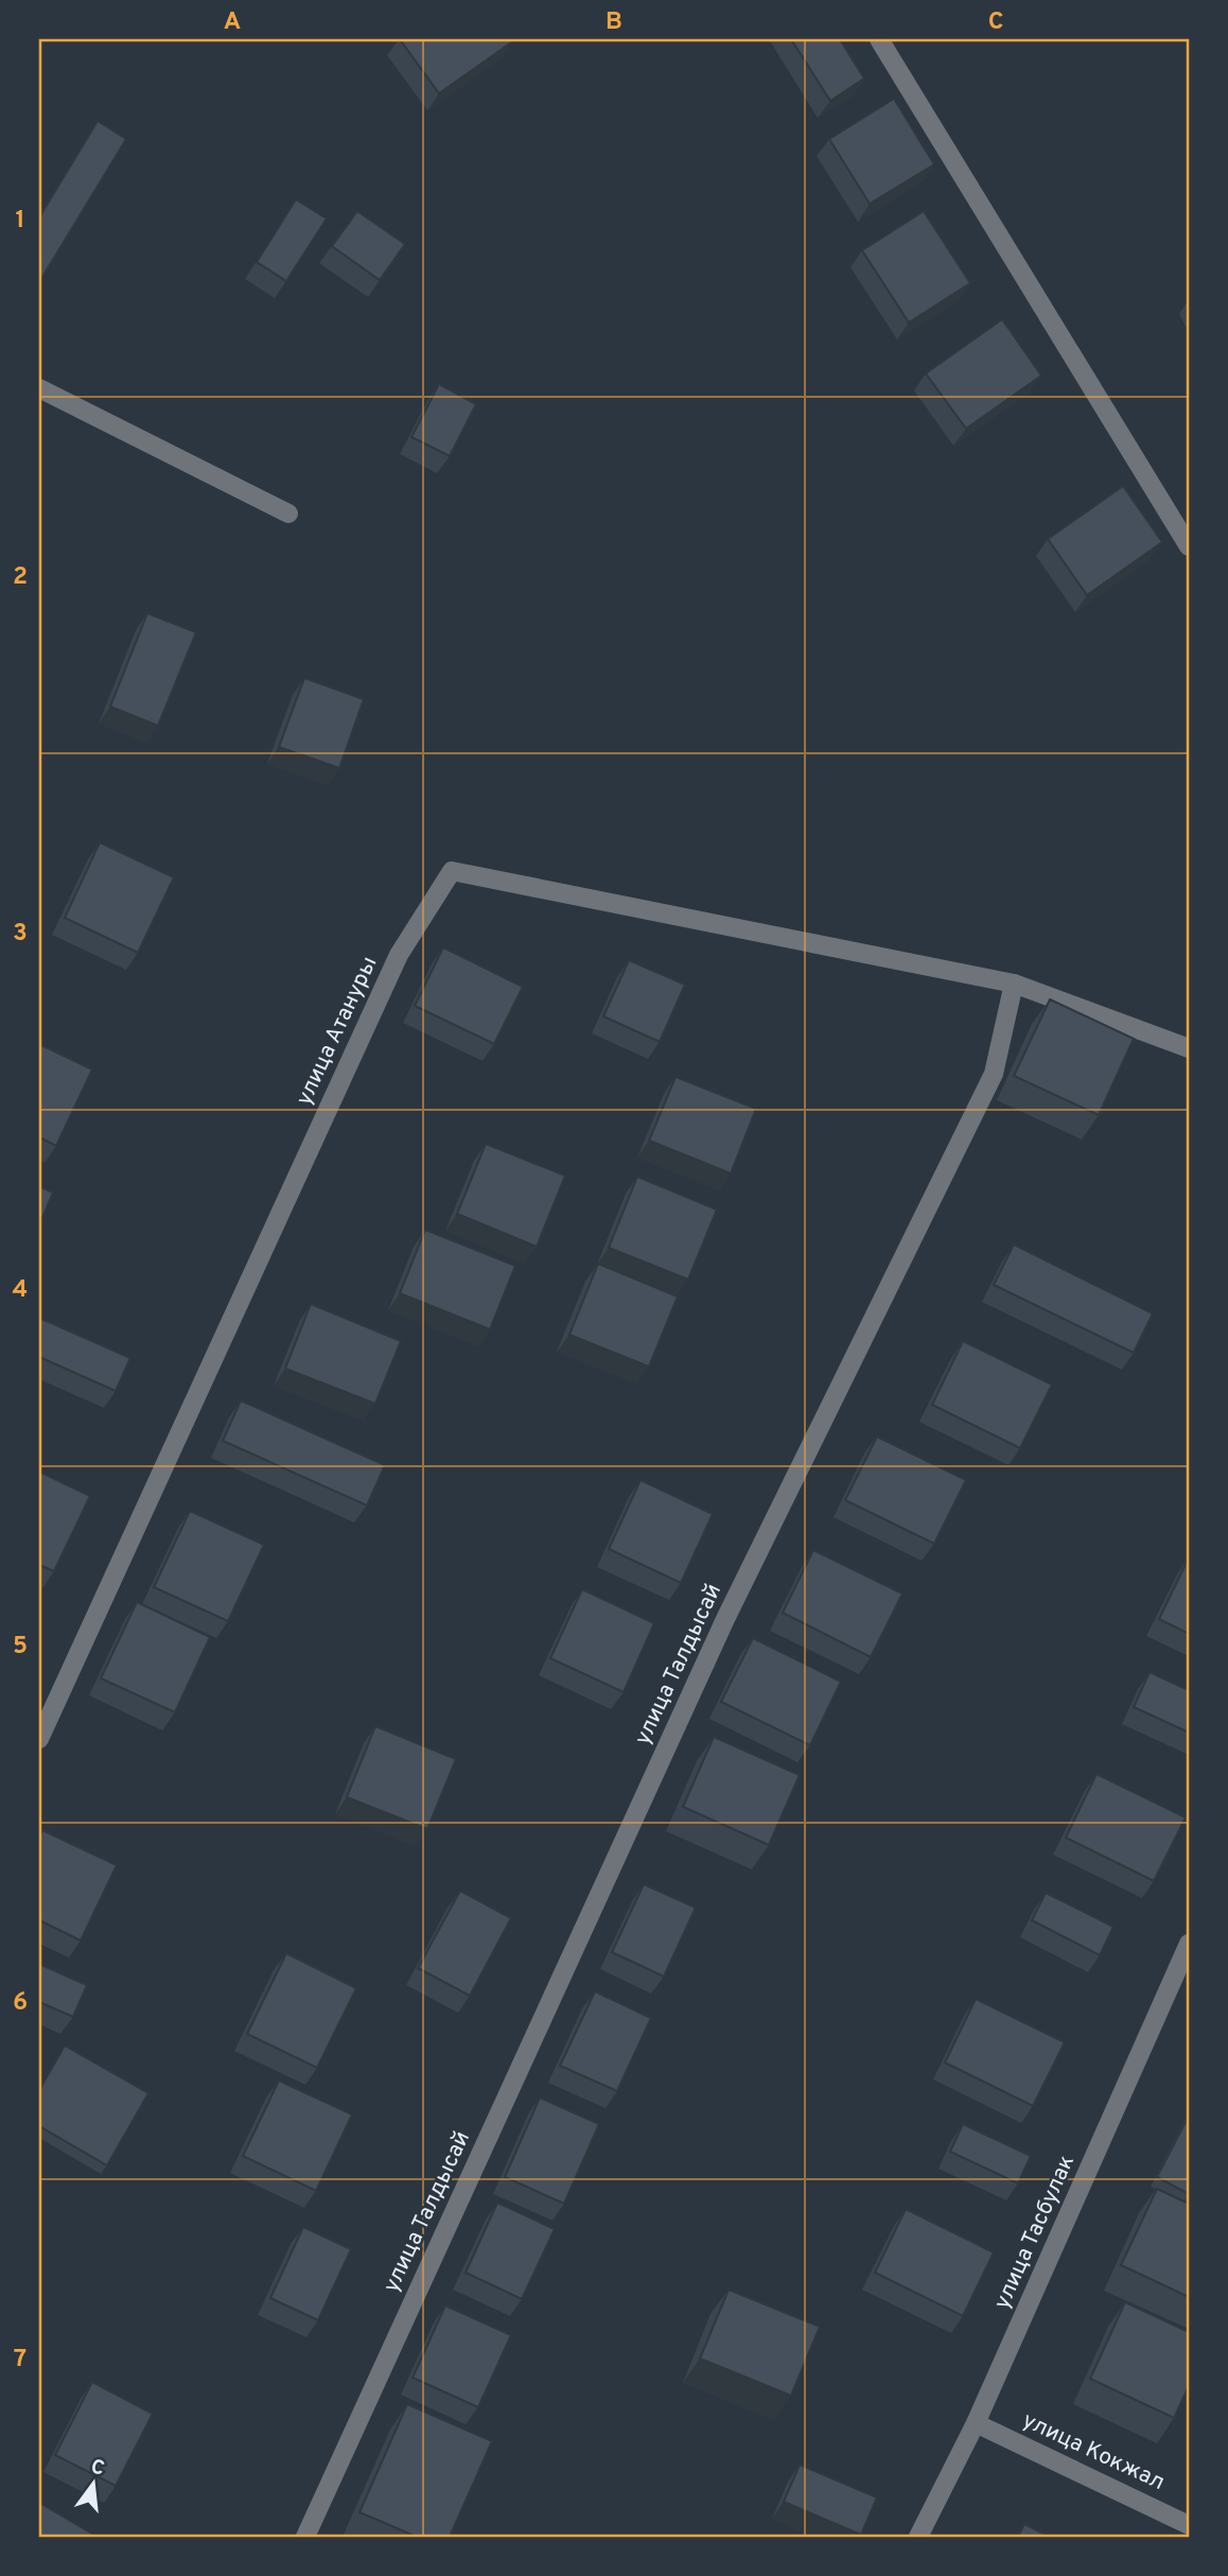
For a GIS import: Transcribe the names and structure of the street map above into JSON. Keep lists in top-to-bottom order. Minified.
{"streets":{"street":["улица Атануры","улица Талдысай","улица Тасбулак","улица Кокжал"]},"crossings":[["улица Атануры","улица Талдысай"],["улица Тасбулак","улица Кокжал"]],"north":"top","grid":{"columns":["A","B","C"],"rows":["1","2","3","4","5","6","7"]}}
